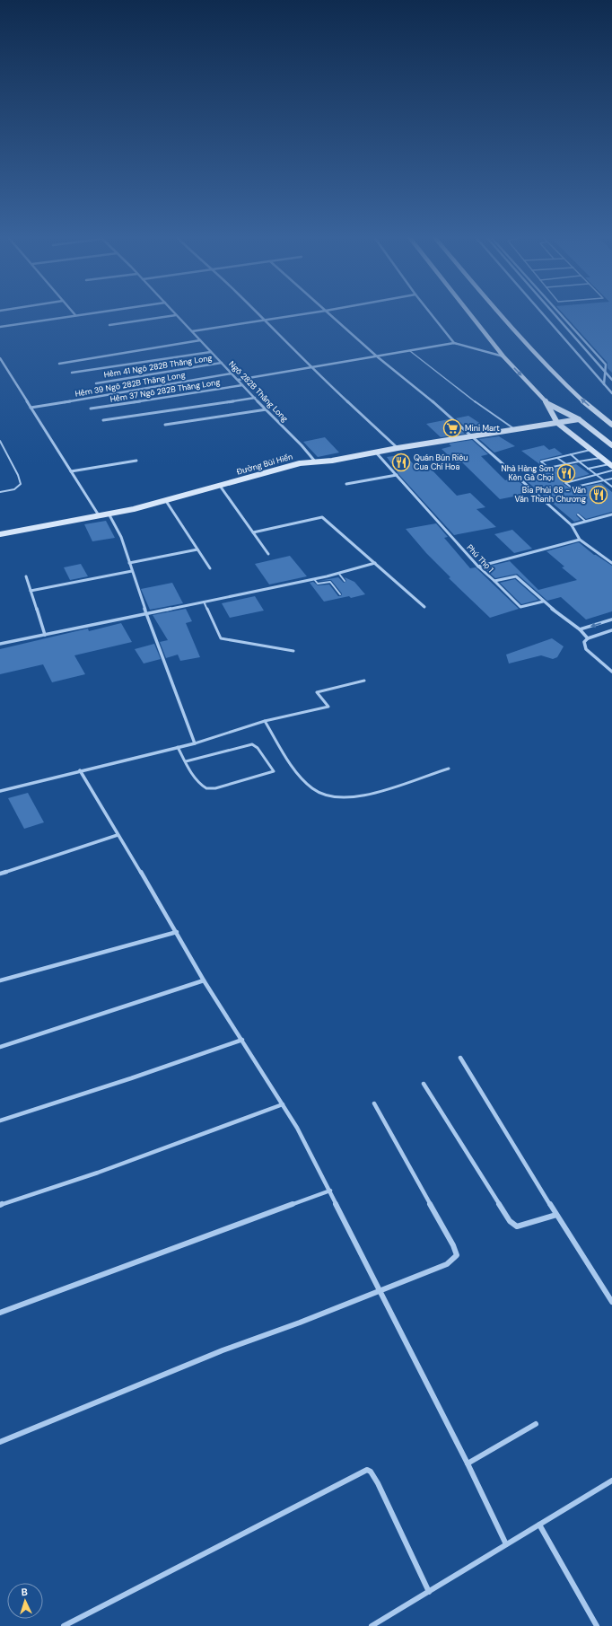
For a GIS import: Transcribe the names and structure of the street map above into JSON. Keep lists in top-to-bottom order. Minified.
{"streets":{"main road":["Đường Bùi Hiển"],"street":["Hẻm 41 Ngõ 282B Thăng Long","Hẻm 39 Ngõ 282B Thăng Long","Hẻm 37 Ngõ 282B Thăng Long","Ngõ 282B Thăng Long","Phú Thọ 1"]},"crossings":[["Hẻm 41 Ngõ 282B Thăng Long","Ngõ 282B Thăng Long"],["Hẻm 39 Ngõ 282B Thăng Long","Ngõ 282B Thăng Long"],["Hẻm 37 Ngõ 282B Thăng Long","Ngõ 282B Thăng Long"],["Ngõ 282B Thăng Long","Đường Bùi Hiển"],["Đường Bùi Hiển","Phú Thọ 1"]],"places":{"supermarket":["Mini Mart"],"restaurant":["Quán Bún Riêu Cua Chí Hoa","Nhà Hàng Sơn Kèn Gà Chọi","Bia Phủi 68 - Văn Văn Thanh Chương"]},"north":"top"}
